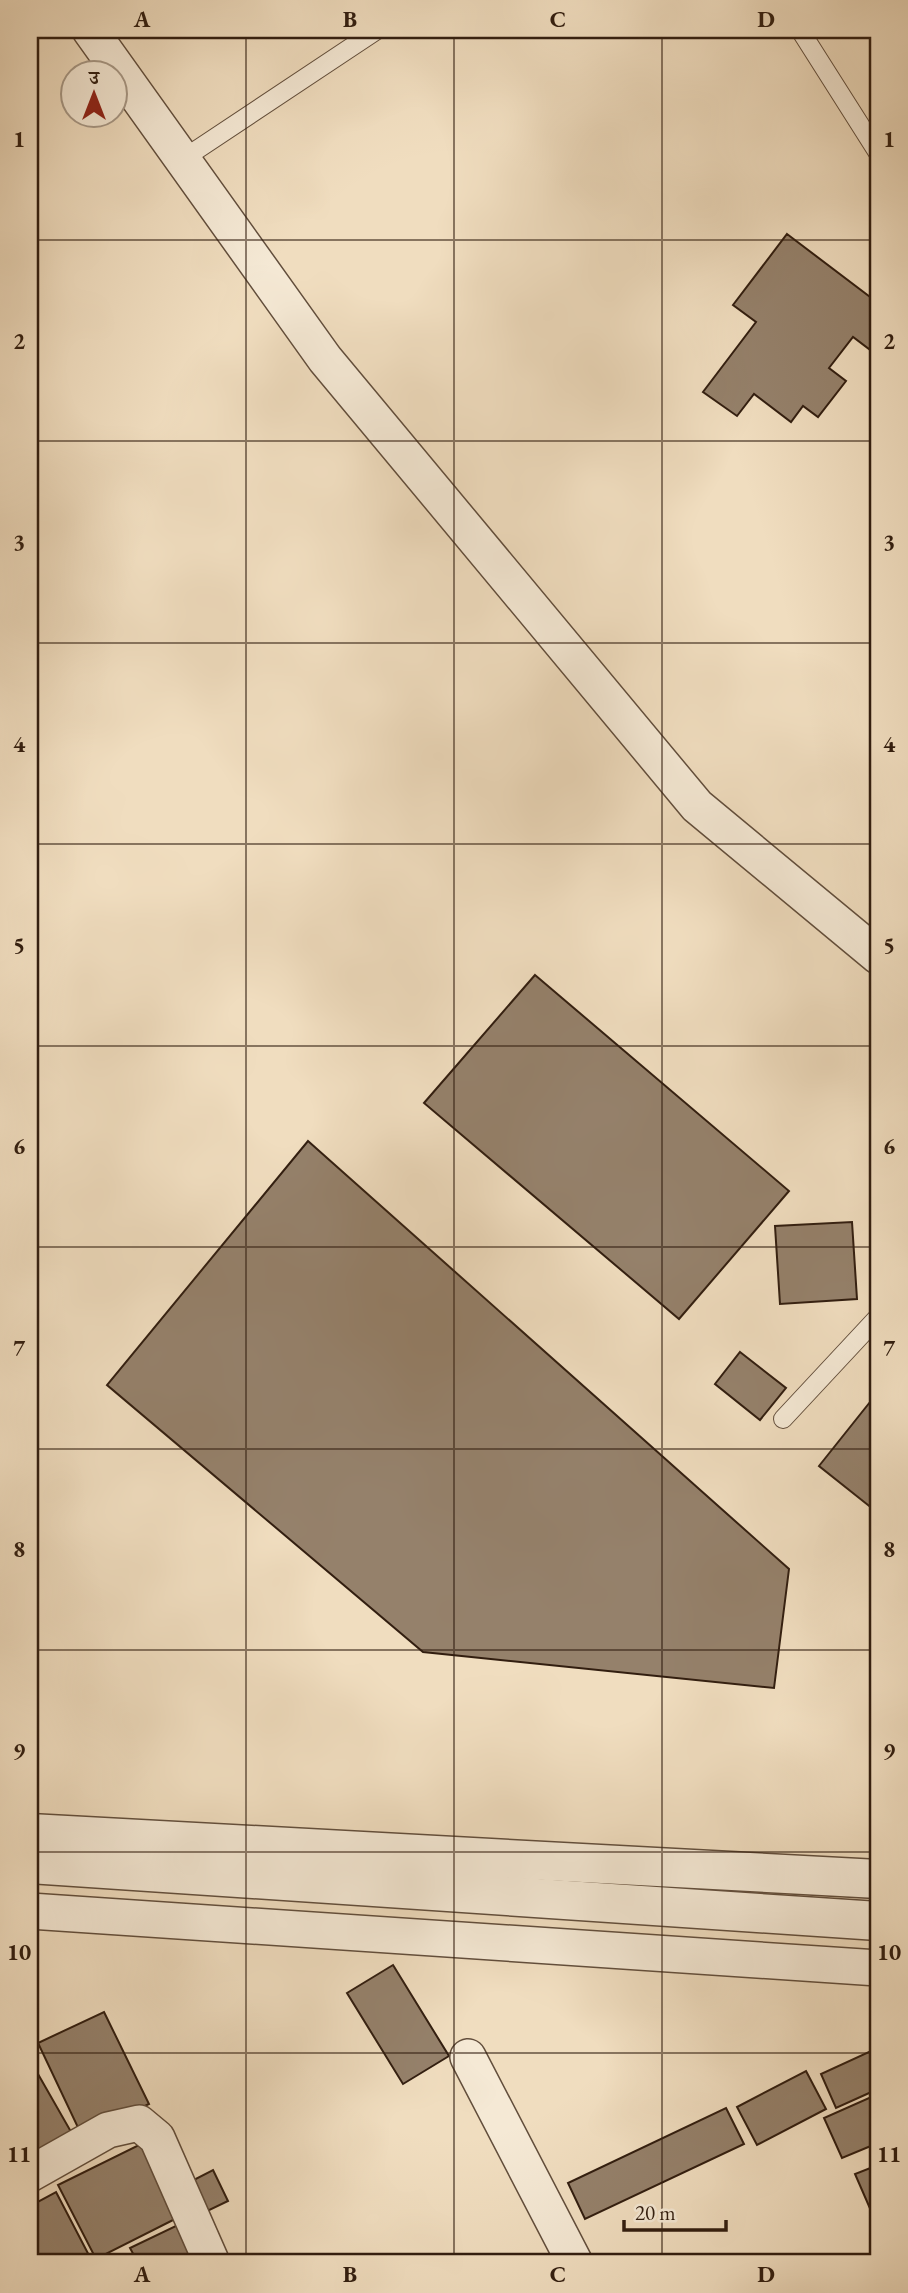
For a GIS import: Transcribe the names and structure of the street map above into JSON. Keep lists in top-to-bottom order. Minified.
{"scale_bar":"20 m","north":"top","grid":{"columns":["A","B","C","D"],"rows":["1","2","3","4","5","6","7","8","9","10","11"]}}
